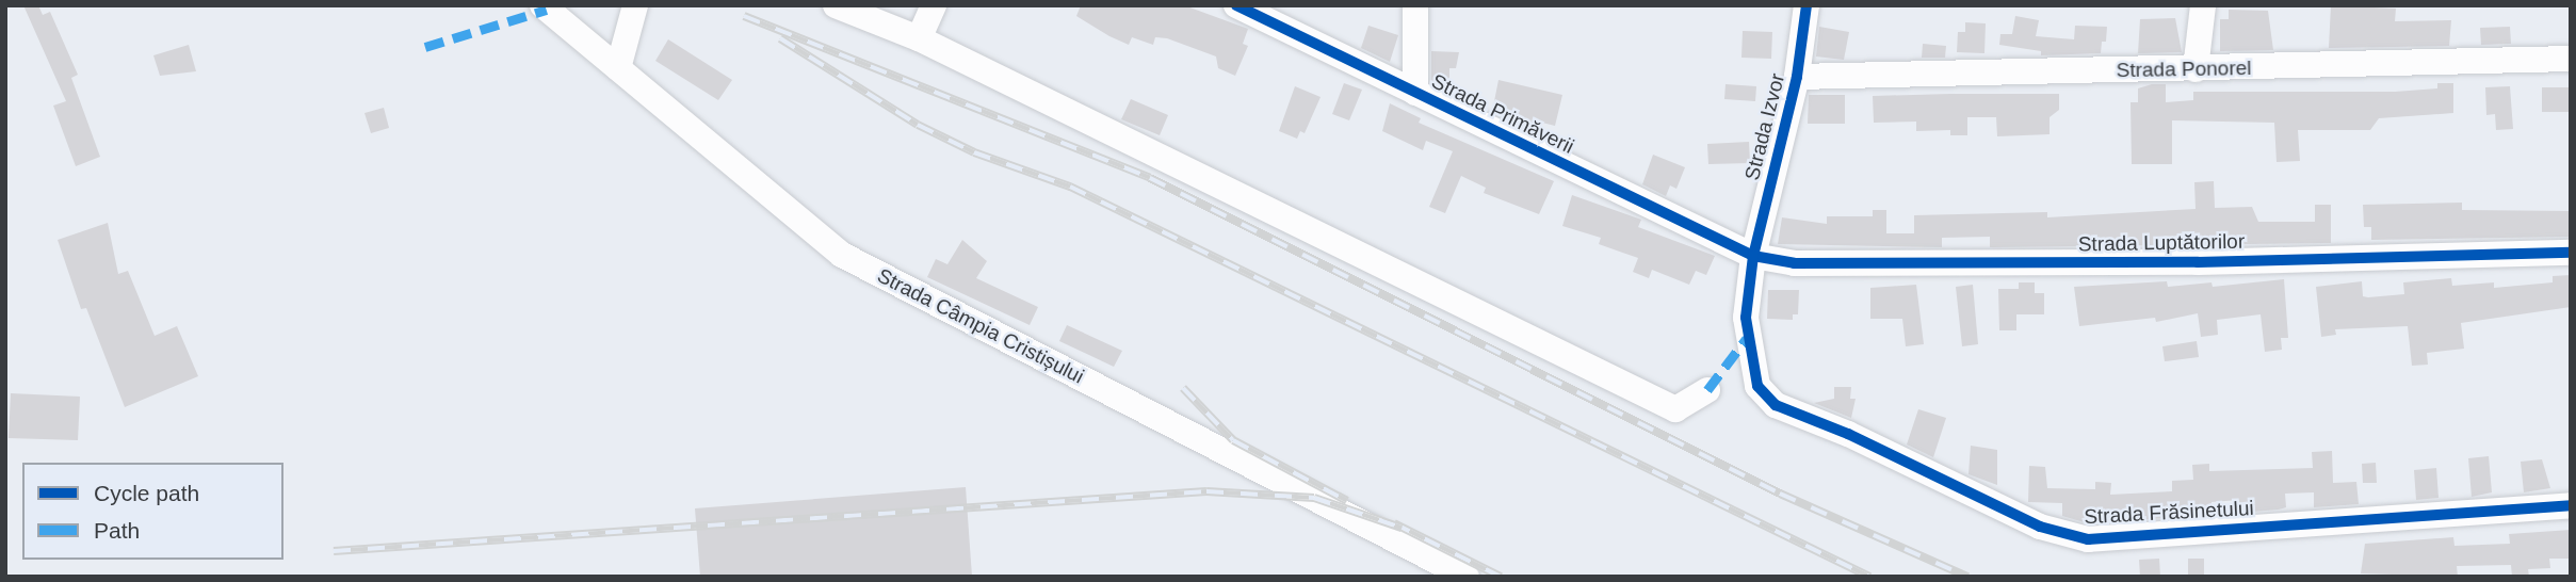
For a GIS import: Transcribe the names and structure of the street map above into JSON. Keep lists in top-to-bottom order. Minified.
{"streets":{"street":["Strada Ponorel","Strada Primăverii","Strada Izvor","Strada Luptătorilor","Strada Câmpia Cristișului","Strada Frăsinetului"]},"crossings":[["Strada Ponorel","Strada Izvor"],["Strada Primăverii","Strada Izvor"],["Strada Primăverii","Strada Luptătorilor"],["Strada Primăverii","Strada Frăsinetului"],["Strada Izvor","Strada Luptătorilor"],["Strada Izvor","Strada Frăsinetului"],["Strada Luptătorilor","Strada Frăsinetului"]],"legend":["Cycle path","Path"]}
